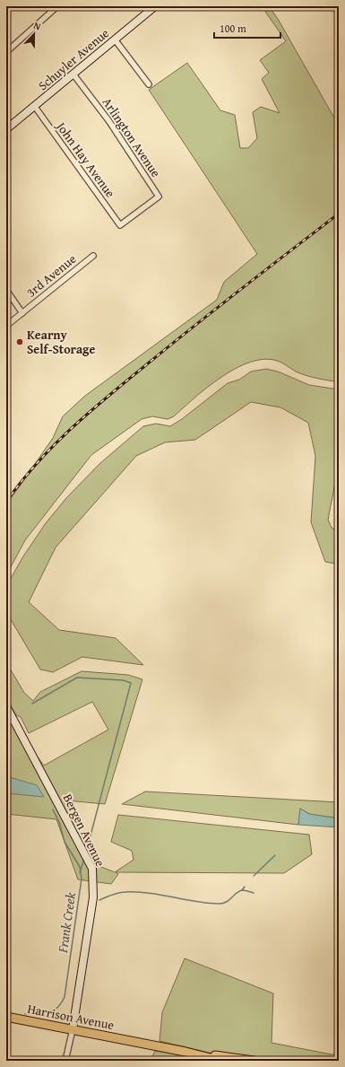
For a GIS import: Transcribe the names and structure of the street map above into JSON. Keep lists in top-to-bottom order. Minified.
{"streets":{"main road":["Harrison Avenue"],"street":["Schuyler Avenue","Arlington Avenue","John Hay Avenue","3rd Avenue","Bergen Avenue"]},"crossings":[["Schuyler Avenue","Arlington Avenue"],["Schuyler Avenue","John Hay Avenue"],["Arlington Avenue","John Hay Avenue"],["Bergen Avenue","Harrison Avenue"]],"water":["Frank Creek"],"places":["Kearny Self-Storage"],"scale_bar":"100 m","north":"top"}
